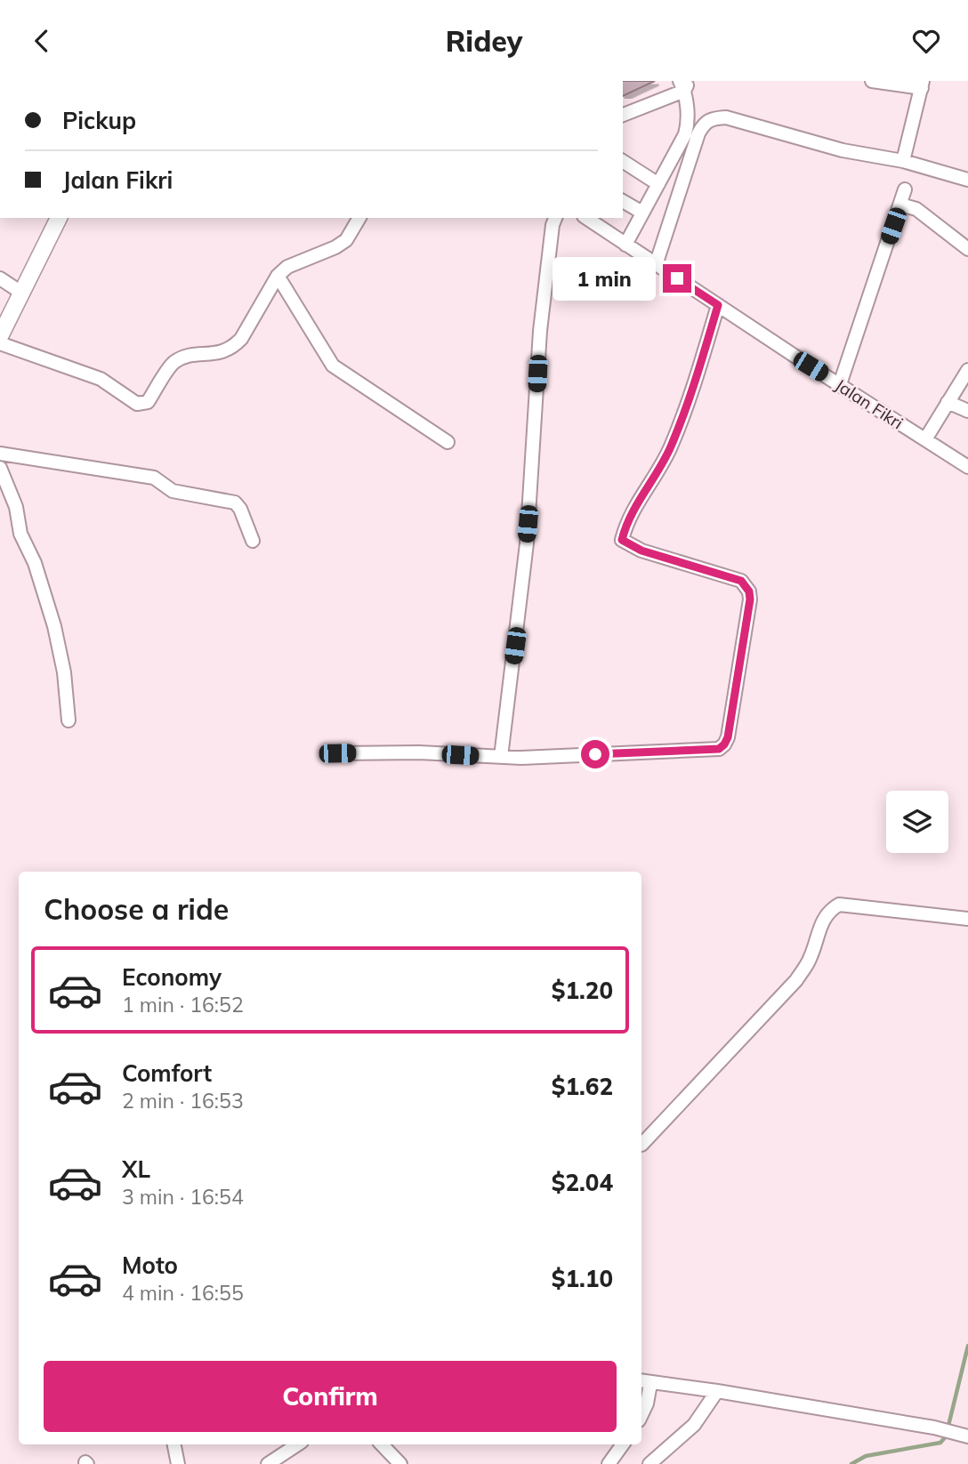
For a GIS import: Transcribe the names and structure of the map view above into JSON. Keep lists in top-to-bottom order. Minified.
{"streets":{"street":["Jalan Fikri"]},"page":{"header":"Ridey","banner":["Pickup","Jalan Fikri"],"bubble":"1 min","heading":"Choose a ride","list":[{"name":"Economy","note":"1 min · 16:52","value":"$1.20"},{"name":"Comfort","note":"2 min · 16:53","value":"$1.62"},{"name":"XL","note":"3 min · 16:54","value":"$2.04"},{"name":"Moto","note":"4 min · 16:55","value":"$1.10"}],"buttons":"Confirm"}}
